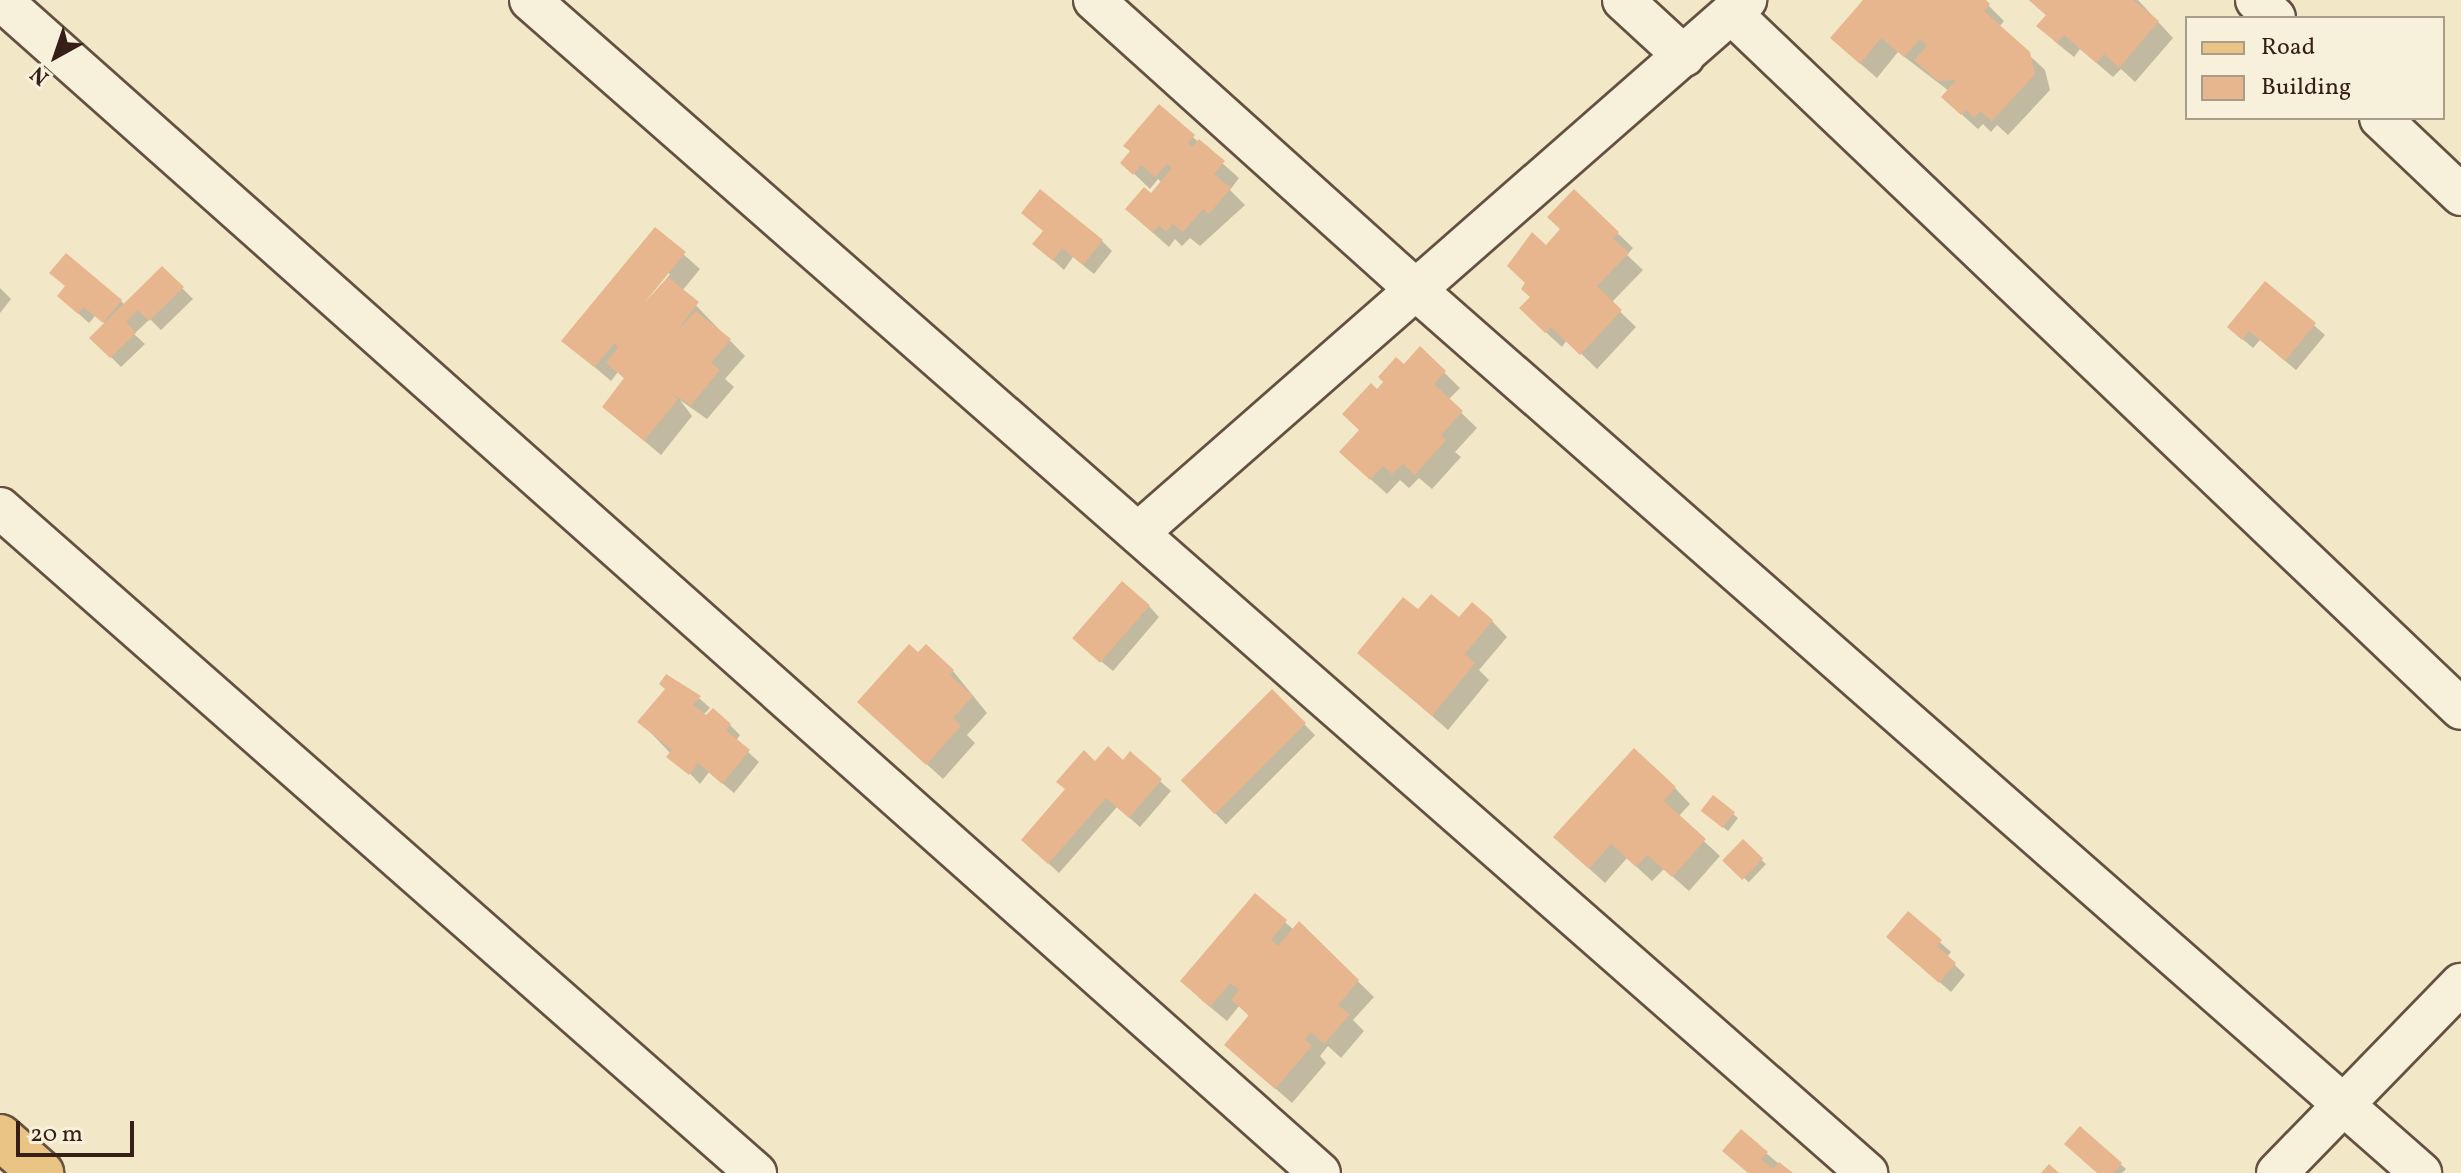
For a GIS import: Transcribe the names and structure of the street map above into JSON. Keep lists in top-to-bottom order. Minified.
{"legend":["Road","Building"],"scale_bar":"20 m","north":"bottom left"}
